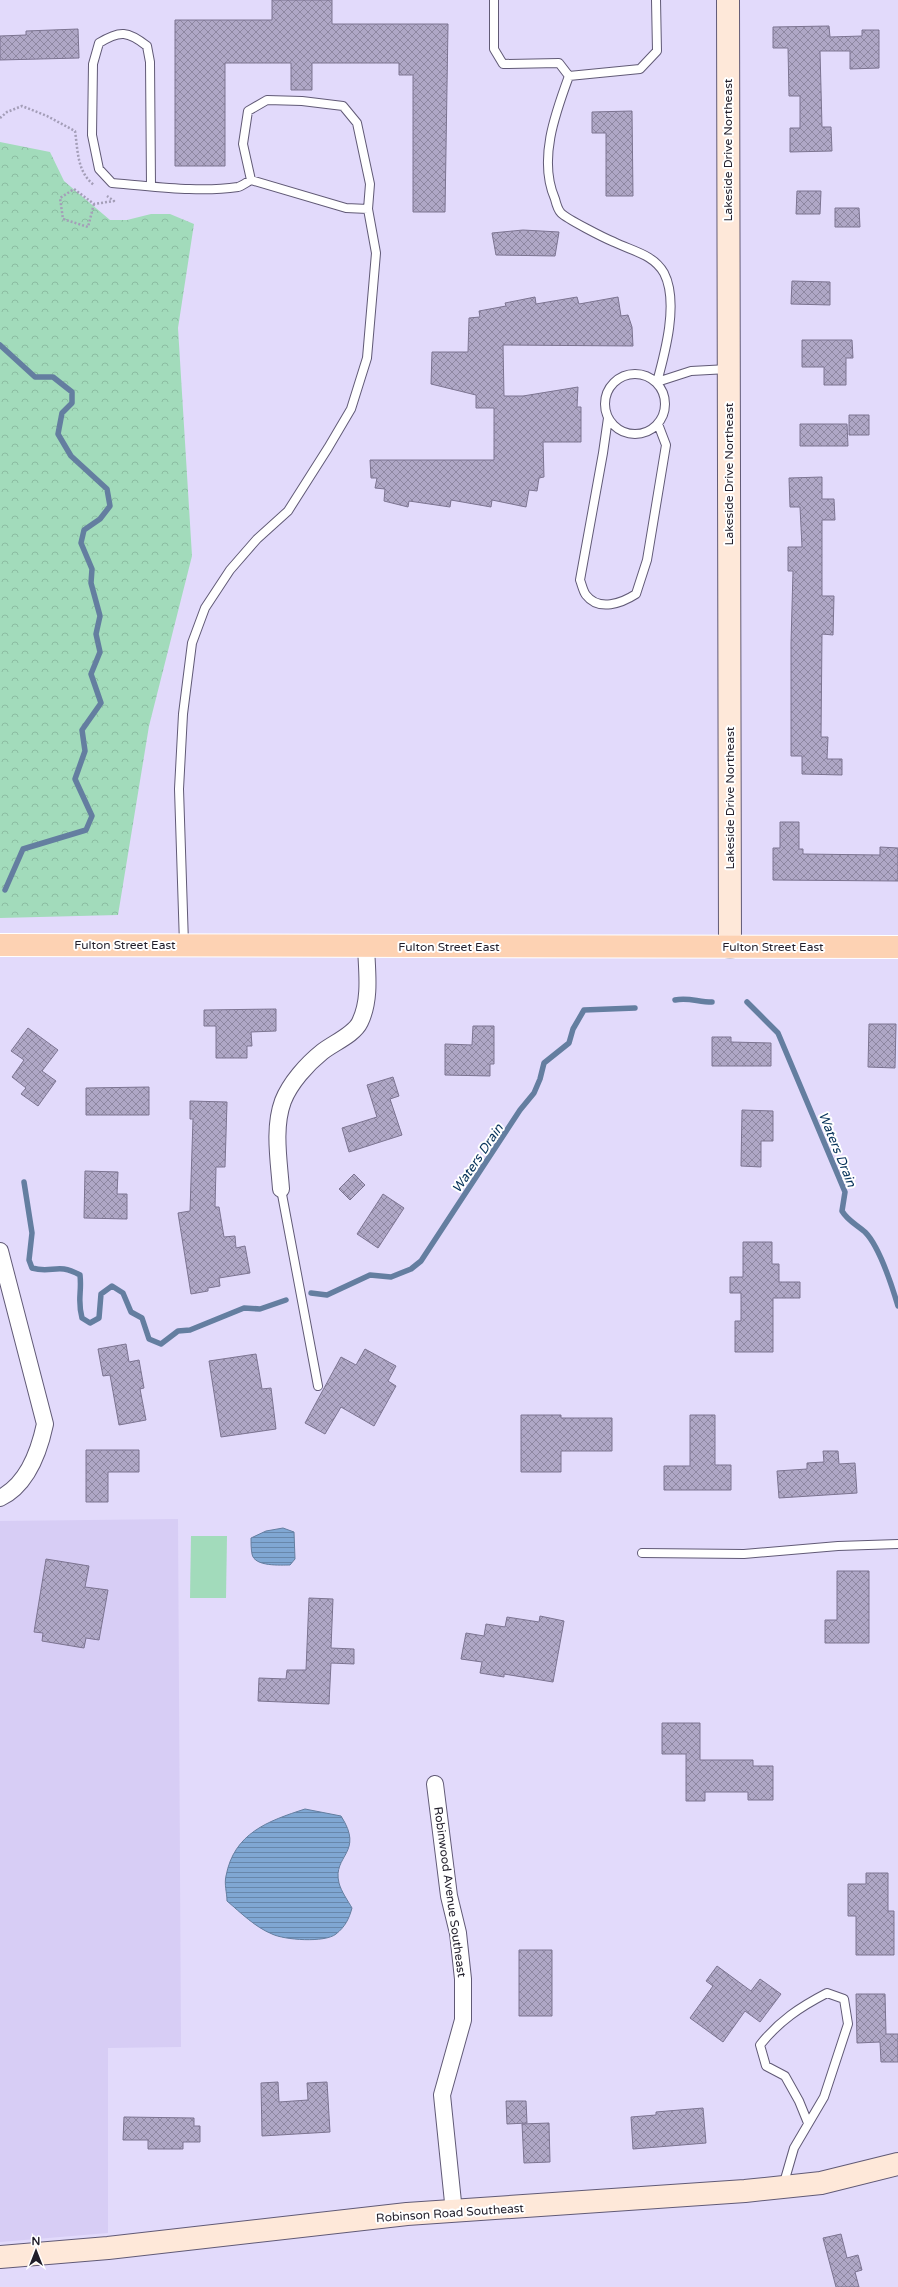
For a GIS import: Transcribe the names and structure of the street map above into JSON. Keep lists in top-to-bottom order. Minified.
{"streets":{"main road":["Fulton Street East"],"street":["Lakeside Drive Northeast","Robinwood Avenue Southeast","Robinson Road Southeast"]},"crossings":[["Lakeside Drive Northeast","Fulton Street East"],["Robinwood Avenue Southeast","Robinson Road Southeast"]],"water":["Waters Drain"],"north":"top"}
